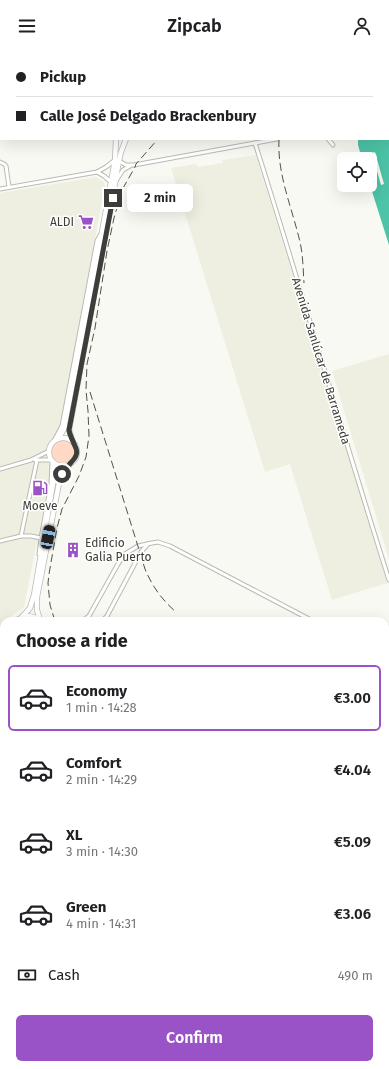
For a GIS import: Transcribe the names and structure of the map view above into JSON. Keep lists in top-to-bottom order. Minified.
{"streets":{"street":["Avenida Sanlúcar de Barrameda"]},"places":{"supermarket":["ALDI"],"fuel station":["Moeve"],"building":["Edificio Galia Puerto"]},"page":{"header":"Zipcab","banner":["Pickup","Calle José Delgado Brackenbury"],"bubble":"2 min","heading":"Choose a ride","list":[{"name":"Economy","note":"1 min · 14:28","value":"€3.00"},{"name":"Comfort","note":"2 min · 14:29","value":"€4.04"},{"name":"XL","note":"3 min · 14:30","value":"€5.09"},{"name":"Green","note":"4 min · 14:31","value":"€3.06"}],"pay":["Cash","490 m"],"buttons":"Confirm"}}
